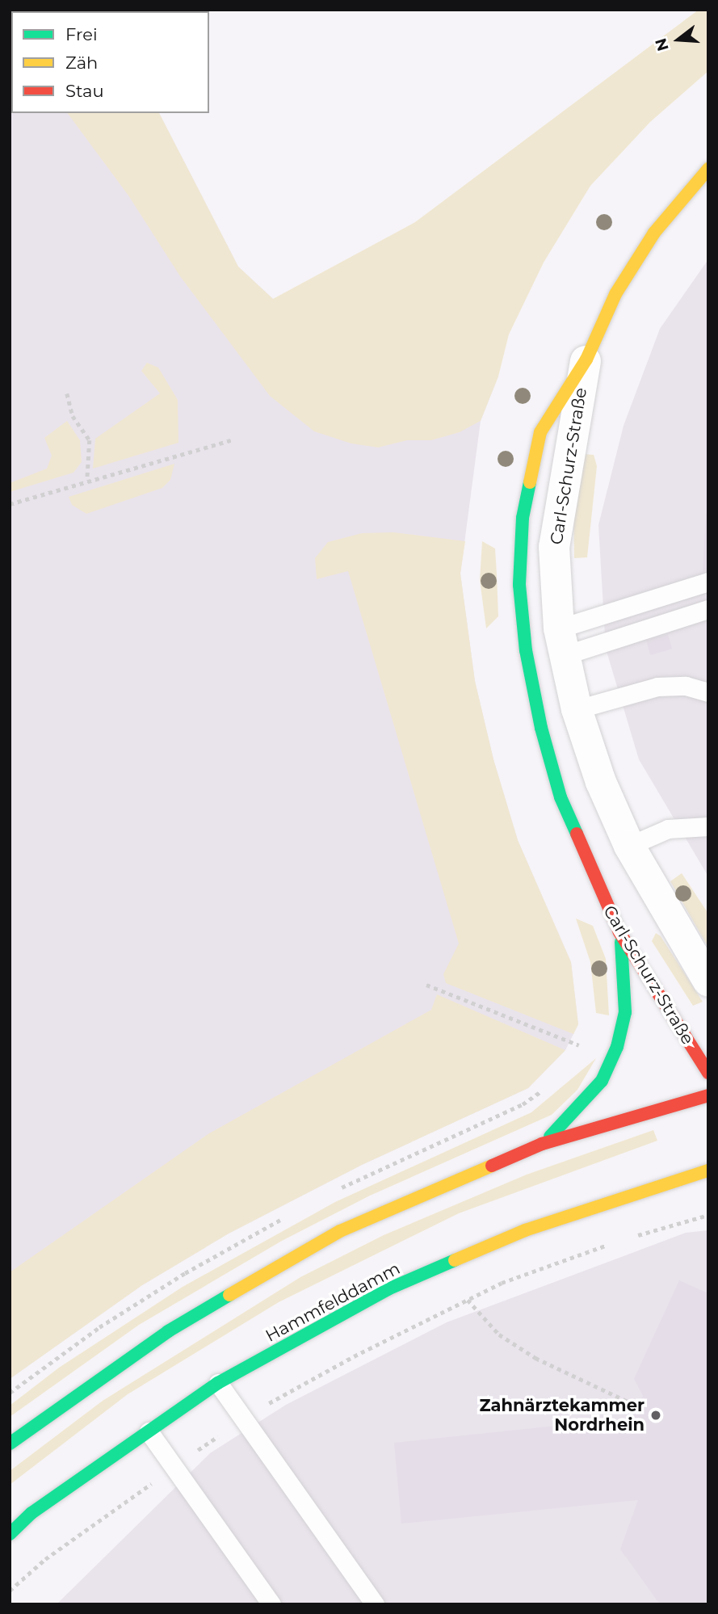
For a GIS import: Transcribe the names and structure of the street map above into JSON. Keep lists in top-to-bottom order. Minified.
{"streets":{"main road":["Carl-Schurz-Straße","Hammfelddamm"]},"places":["Zahnärztekammer Nordrhein"],"legend":["Frei","Zäh","Stau"],"north":"left"}
